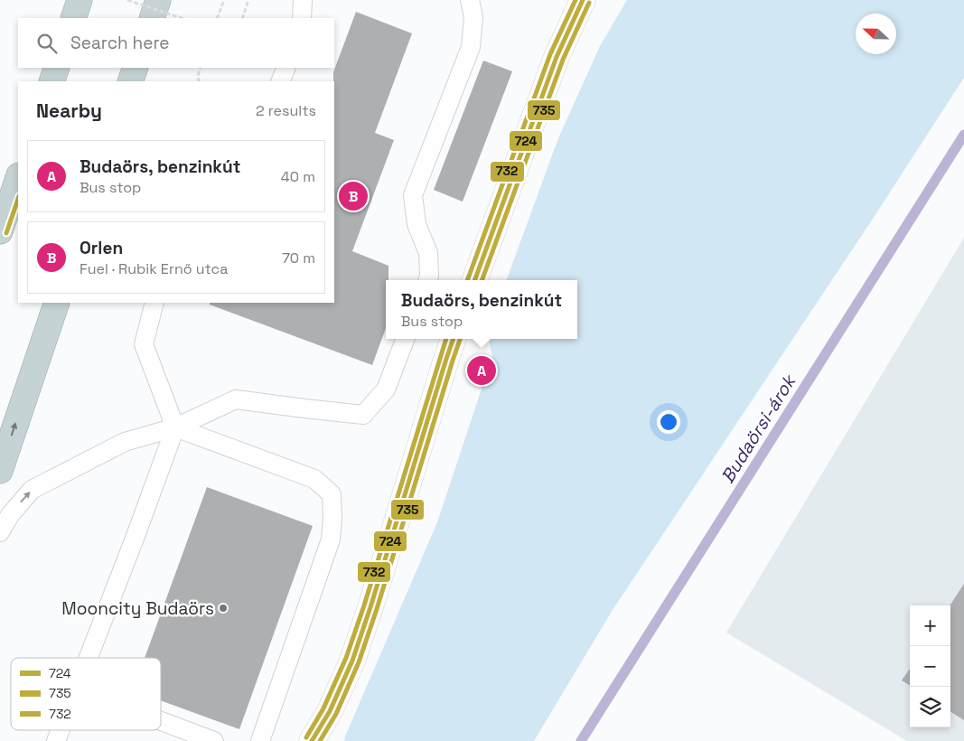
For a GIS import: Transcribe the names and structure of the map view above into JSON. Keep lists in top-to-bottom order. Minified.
{"water":["Budaörsi-árok"],"places":["Mooncity Budaörs"],"lines":["transit line 724","transit line 732","transit line 735"],"legend":["724","735","732"],"north":"left","page":{"search":"Search here","heading":["Nearby","2 results"],"list":[{"mark":"A","name":"Budaörs, benzinkút","note":"Bus stop","value":"40 m"},{"mark":"B","name":"Orlen","note":"Fuel · Rubik Ernő utca","value":"70 m"}],"pins":["B","A"],"popup":["Budaörs, benzinkút","Bus stop"],"map_buttons":["+","−"]}}
